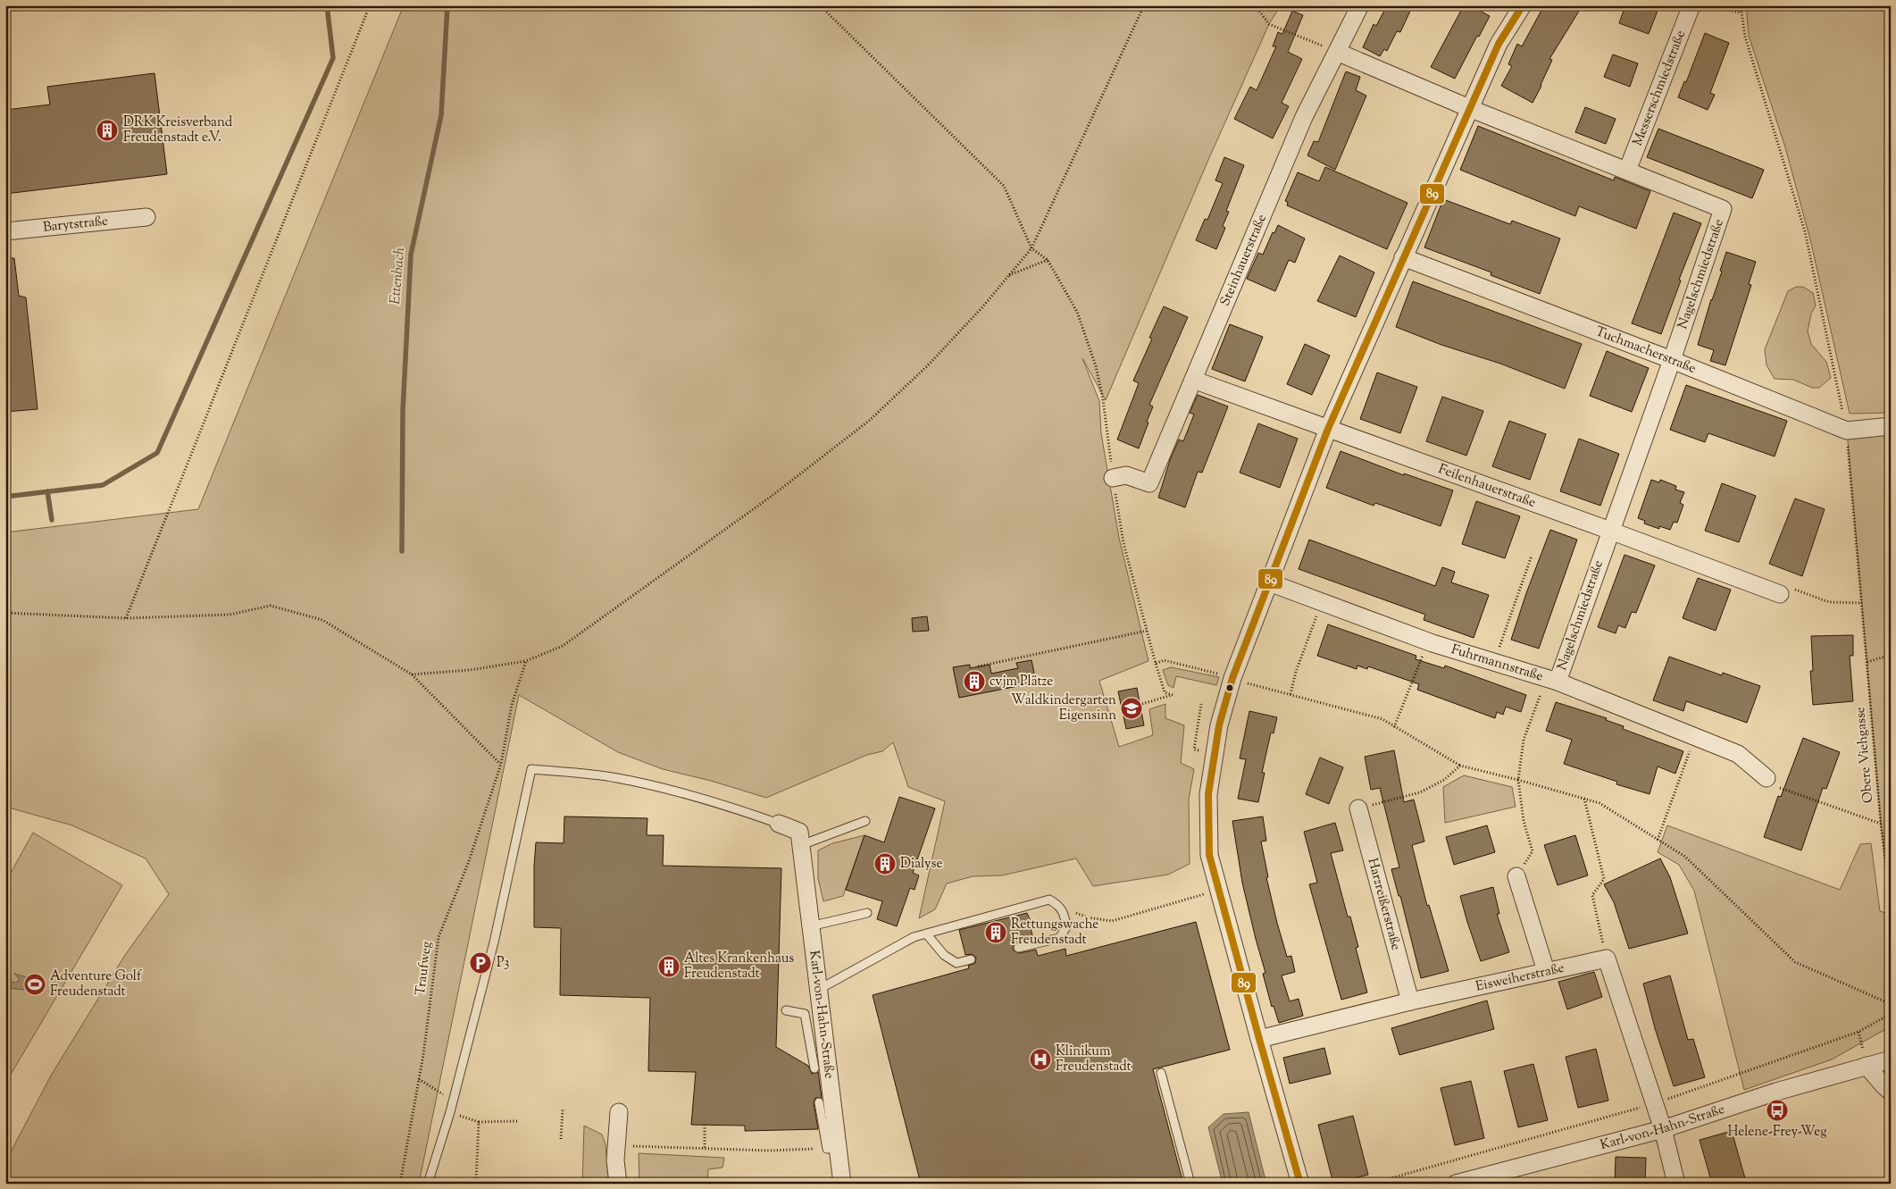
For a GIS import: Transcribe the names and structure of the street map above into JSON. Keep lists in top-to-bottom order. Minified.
{"streets":{"street":["Messerschmiedstraße","Barytstraße","Steinhauerstraße","Nagelschmiedstraße","Tuchmacherstraße","Feilenhauerstraße","Fuhrmannstraße","Harzreißerstraße","Eisweiherstraße","Karl-von-Hahn-Straße"],"path":["Obere Viehgasse","Traufweg"]},"crossings":[["Messerschmiedstraße","Nagelschmiedstraße"],["Steinhauerstraße","Nagelschmiedstraße"],["Steinhauerstraße","Feilenhauerstraße"],["Nagelschmiedstraße","Tuchmacherstraße"],["Nagelschmiedstraße","Feilenhauerstraße"],["Nagelschmiedstraße","Fuhrmannstraße"],["Tuchmacherstraße","Obere Viehgasse"],["Harzreißerstraße","Eisweiherstraße"]],"water":["Ettenbach"],"places":{"building":["DRK Kreisverband Freudenstadt e.V.","cvjm Plätze","Dialyse","Rettungswache Freudenstadt","Altes Krankenhaus Freudenstadt"],"school or university":["Waldkindergarten Eigensinn"],"parking":["P3"],"sports":["Adventure Golf Freudenstadt"],"hospital":["Klinikum Freudenstadt"],"bus stop":["Helene-Frey-Weg"]},"lines":["transit line 89"]}
